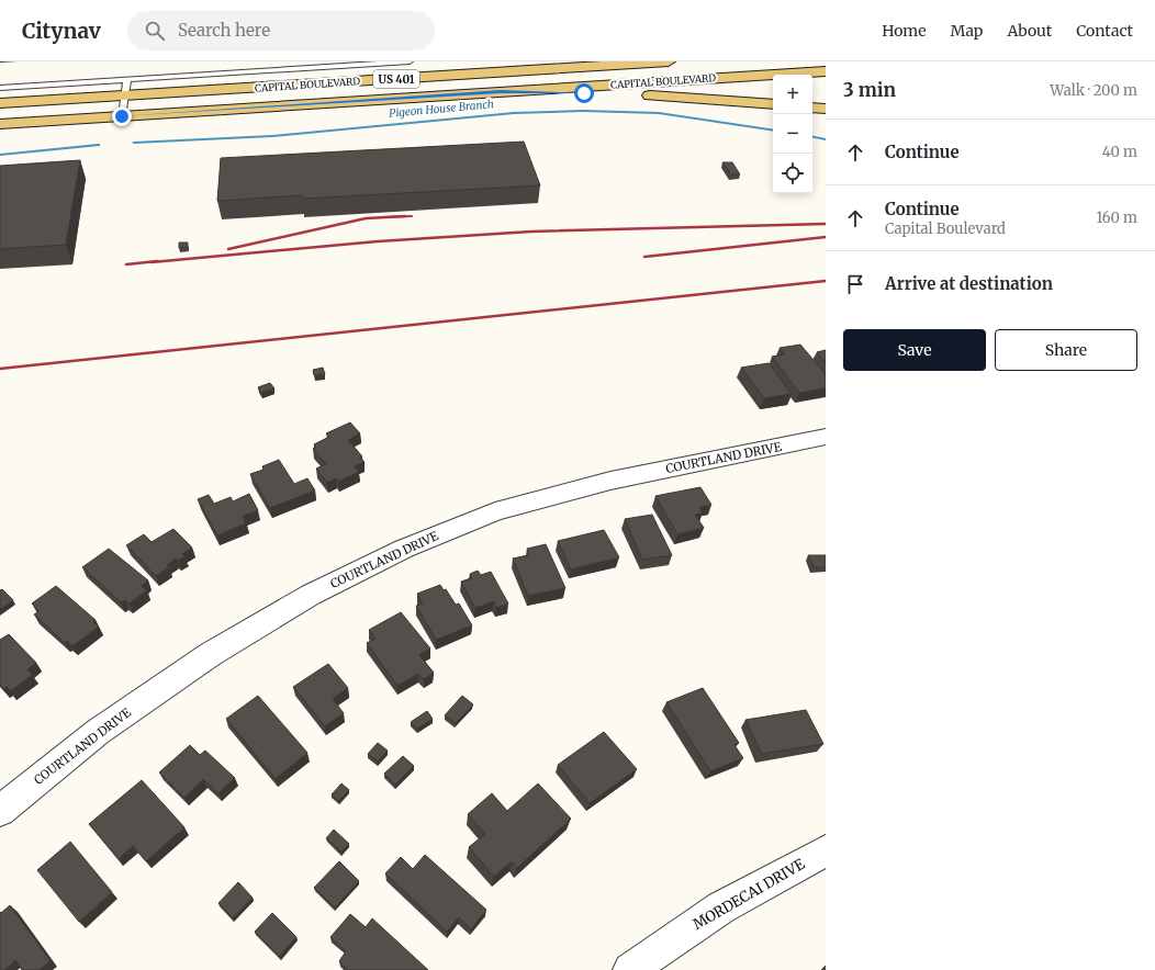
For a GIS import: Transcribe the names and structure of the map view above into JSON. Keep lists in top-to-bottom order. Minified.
{"streets":{"main road":["US 401","CAPITAL BOULEVARD"],"street":["COURTLAND DRIVE","MORDECAI DRIVE"]},"water":["Pigeon House Branch"],"page":{"header":"Citynav","search":"Search here","nav":["Home","Map","About","Contact"],"heading":["3 min","Walk · 200 m"],"map_buttons":["+","−"],"list":[["Continue","40 m"],["Continue","Capital Boulevard","160 m"],"Arrive at destination"],"buttons":["Save","Share"]}}
